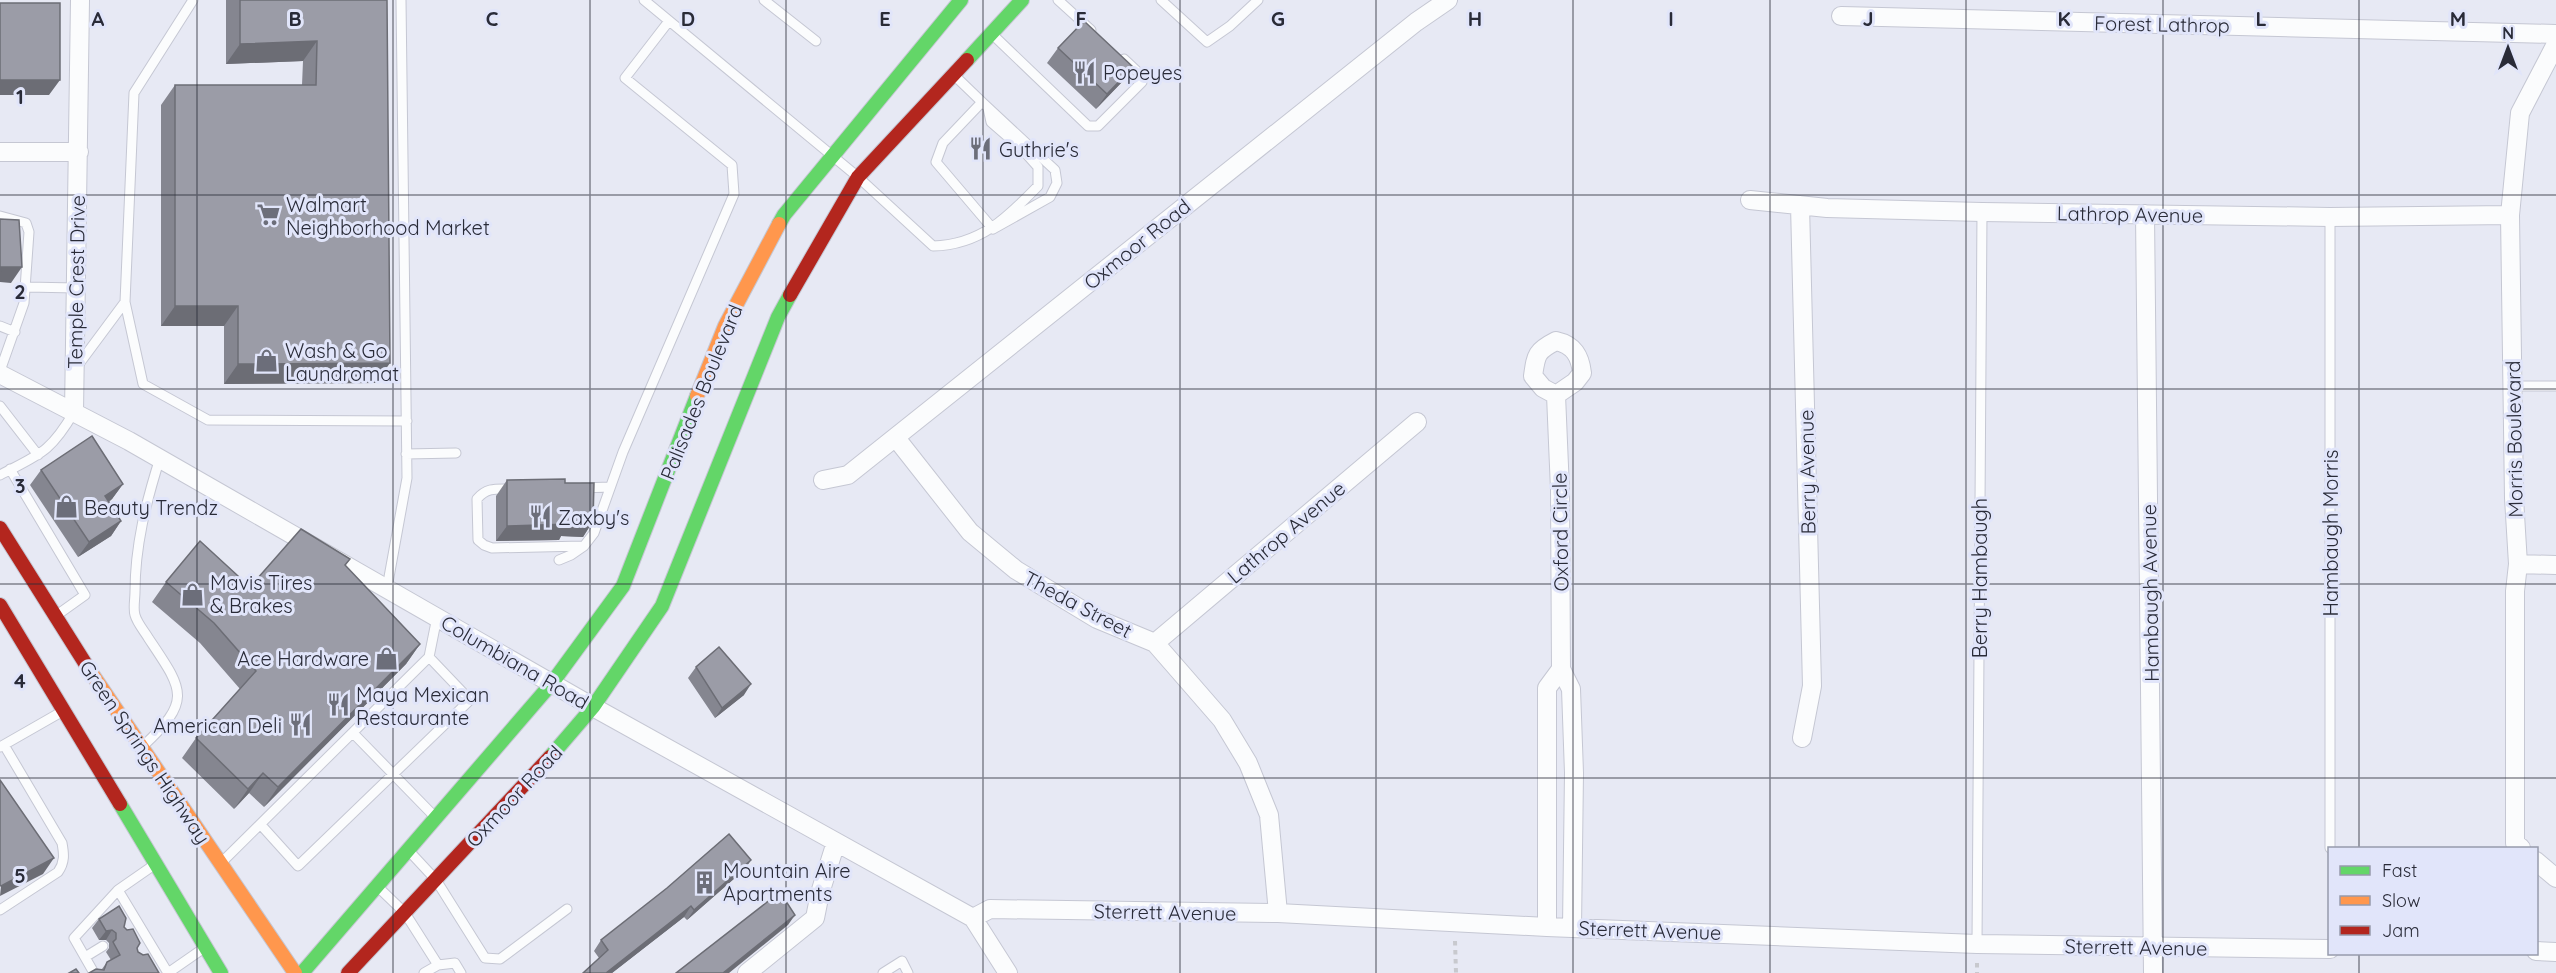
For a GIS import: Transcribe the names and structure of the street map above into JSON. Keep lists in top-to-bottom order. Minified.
{"streets":{"main road":["Oxmoor Road","Palisades Boulevard","Green Springs Highway"],"street":["Forest Lathrop","Lathrop Avenue","Temple Crest Drive","Morris Boulevard","Berry Avenue","Oxford Circle","Hambaugh Avenue","Theda Street","Columbiana Road","Sterrett Avenue"],"lane":["Hambaugh Morris","Berry Hambaugh"]},"crossings":[["Lathrop Avenue","Morris Boulevard"],["Lathrop Avenue","Berry Avenue"],["Lathrop Avenue","Hambaugh Morris"],["Lathrop Avenue","Berry Hambaugh"],["Lathrop Avenue","Hambaugh Avenue"],["Lathrop Avenue","Theda Street"],["Oxmoor Road","Theda Street"],["Oxmoor Road","Columbiana Road"],["Temple Crest Drive","Columbiana Road"],["Palisades Boulevard","Columbiana Road"],["Oxford Circle","Sterrett Avenue"],["Berry Hambaugh","Sterrett Avenue"],["Hambaugh Avenue","Sterrett Avenue"],["Theda Street","Sterrett Avenue"],["Columbiana Road","Sterrett Avenue"]],"places":{"restaurant":["Popeyes","Guthrie's","Zaxby's","Maya Mexican Restaurante","American Deli"],"supermarket":["Walmart Neighborhood Market"],"shop":["Wash & Go Laundromat","Beauty Trendz","Mavis Tires & Brakes","Ace Hardware"],"building":["Mountain Aire Apartments"]},"legend":["Fast","Slow","Jam"],"north":"top","grid":{"columns":["A","B","C","D","E","F","G","H","I","J","K","L","M"],"rows":["1","2","3","4","5"]}}
